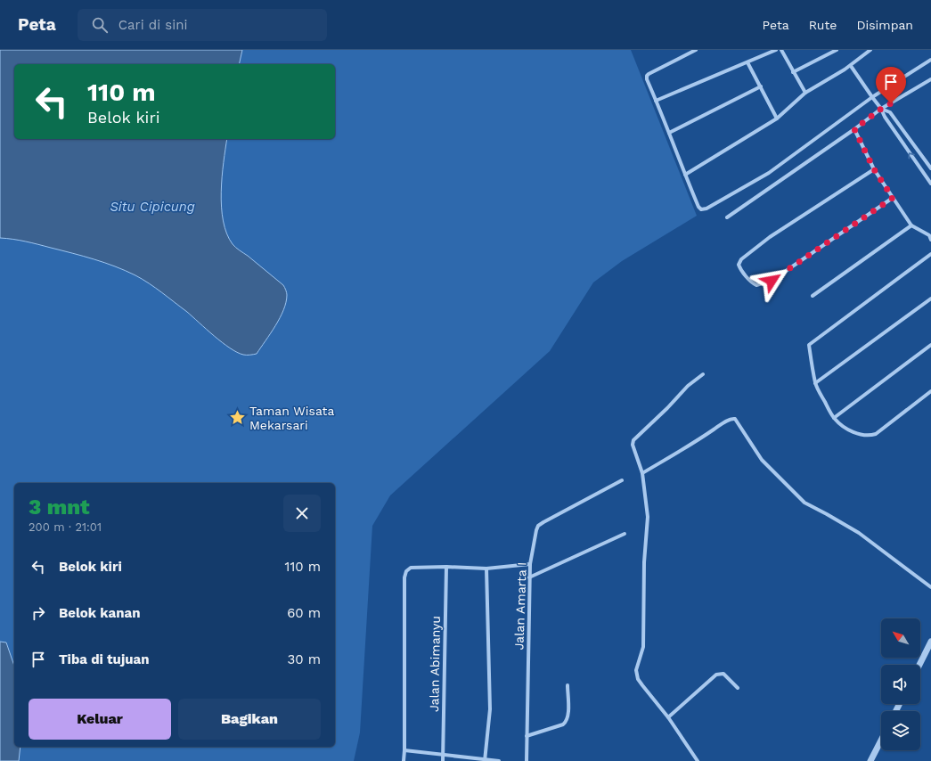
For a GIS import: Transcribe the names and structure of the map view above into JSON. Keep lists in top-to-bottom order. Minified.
{"streets":{"street":["Jalan Amarta I","Jalan Abimanyu"]},"water":["Situ Cipicung"],"places":{"place":["Taman Wisata Mekarsari"]},"north":"top left","page":{"header":"Peta","search":"Cari di sini","nav":["Peta","Rute","Disimpan"],"turn":["110 m","Belok kiri"],"heading":["3 mnt","200 m · 21:01"],"list":[{"name":"Belok kiri","value":"110 m"},{"name":"Belok kanan","value":"60 m"},{"name":"Tiba di tujuan","value":"30 m"}],"buttons":["Keluar","Bagikan"]}}
